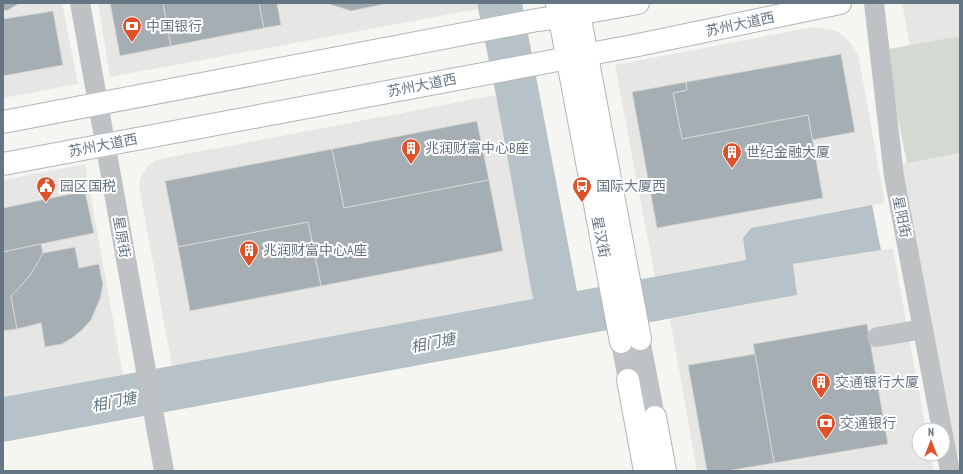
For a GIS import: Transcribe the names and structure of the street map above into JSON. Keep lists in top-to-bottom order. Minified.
{"streets":{"main road":["苏州大道西","星汉街"],"street":["星阳街","星原街"]},"crossings":[["苏州大道西","星原街"],["苏州大道西","星汉街"]],"water":["相门塘"],"places":{"bank":["中国银行","交通银行"],"building":["兆润财富中心B座","世纪金融大厦","兆润财富中心A座","交通银行大厦"],"public building":["园区国税"],"bus stop":["国际大厦西"]},"north":"top"}
